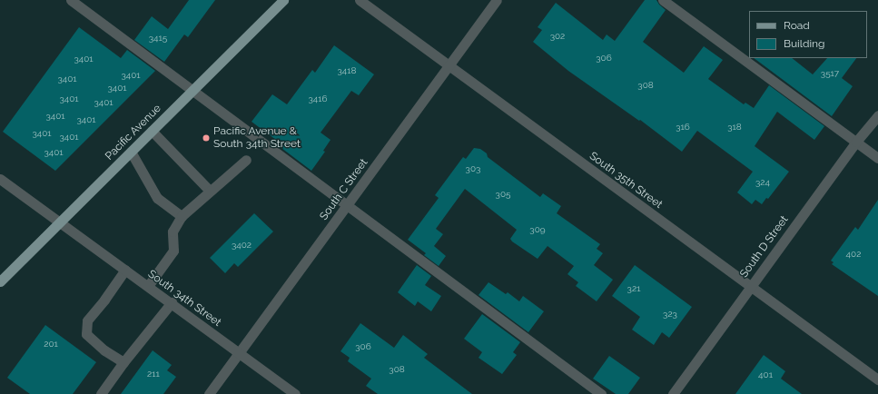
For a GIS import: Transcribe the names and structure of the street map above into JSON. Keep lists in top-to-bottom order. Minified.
{"streets":{"main road":["Pacific Avenue"],"street":["South 35th Street","South C Street","South D Street","South 34th Street"]},"crossings":[["Pacific Avenue","South 34th Street"],["South 35th Street","South C Street"],["South 35th Street","South D Street"],["South C Street","South 34th Street"]],"places":["Pacific Avenue & South 34th Street"],"house_numbers":["302","3415","306","3401","3418","3517","3401","3401","308","3401","3401","3416","3401","3401","3401","316","318","3401","3401","3401","303","324","305","309","3402","402","321","323","201","306","308","211","401"],"legend":["Road","Building"]}
